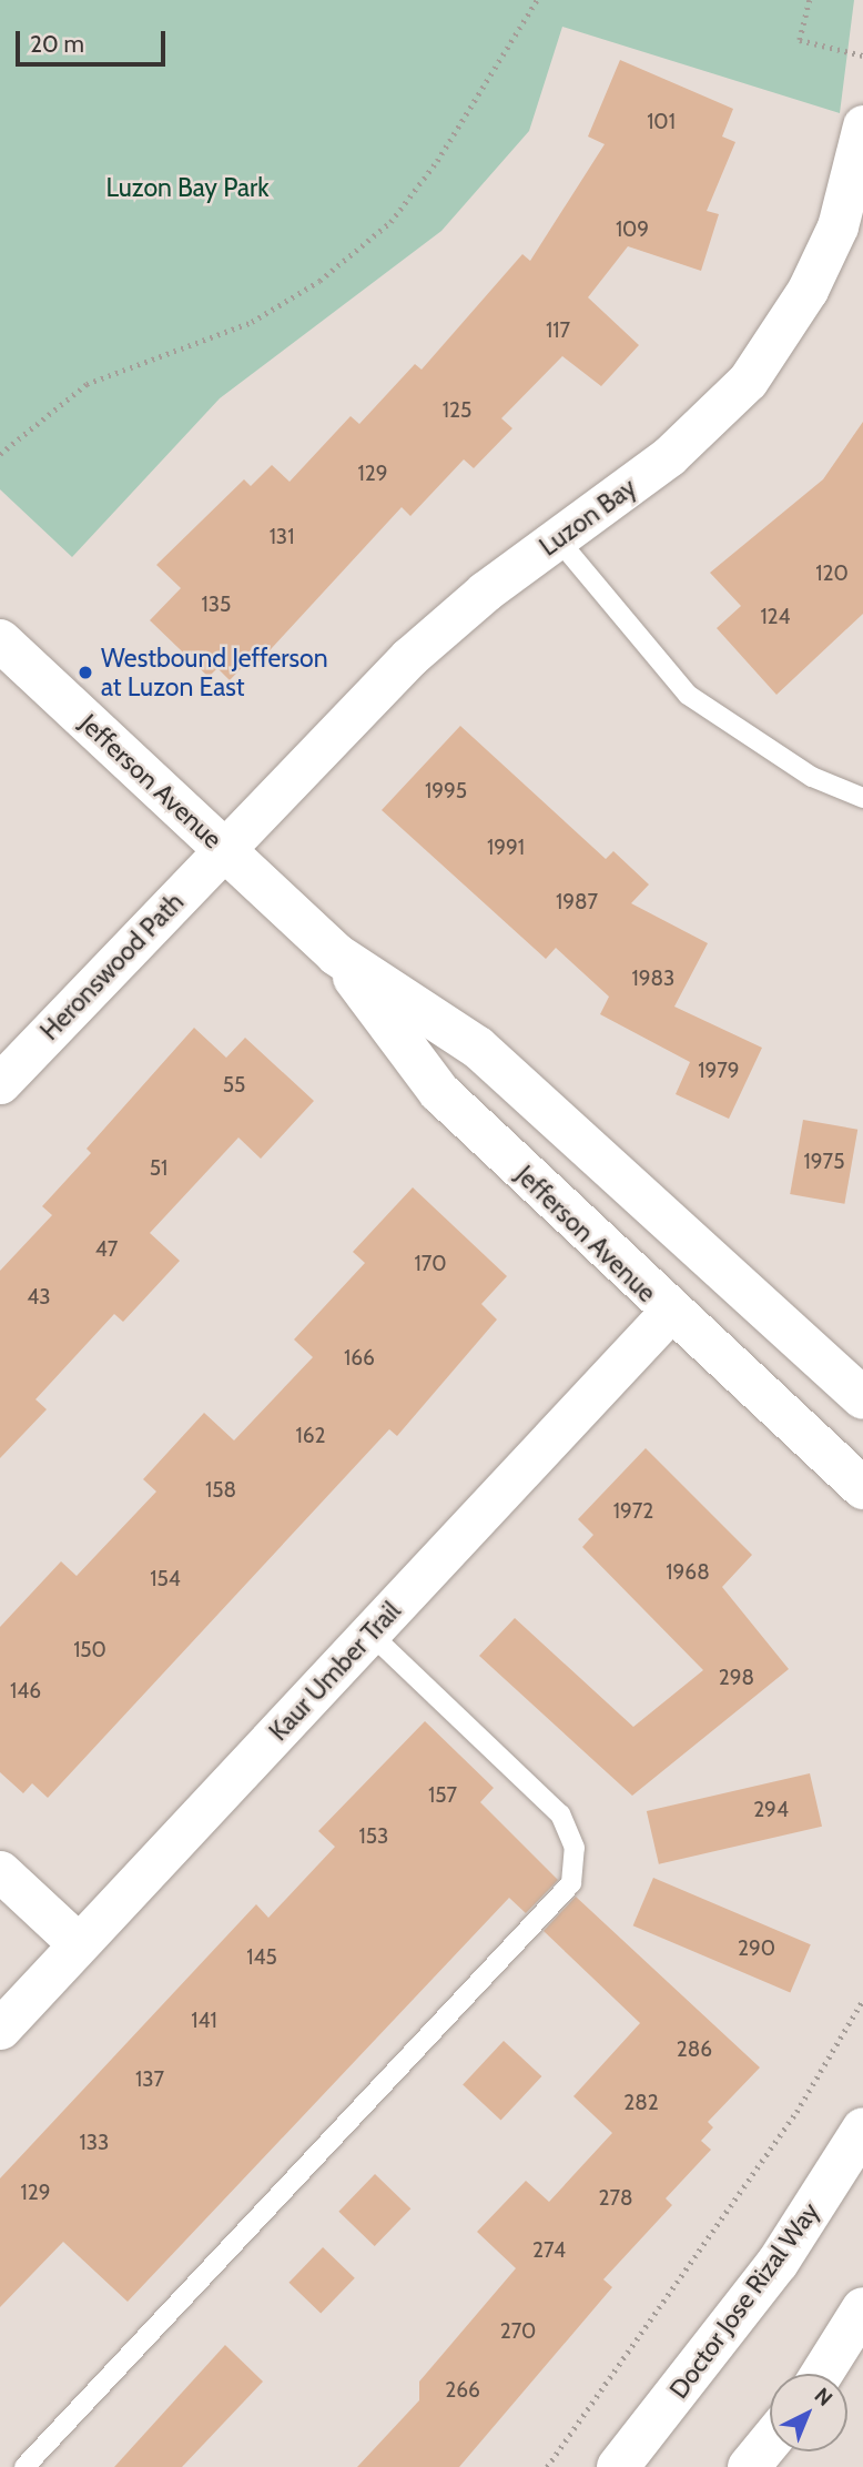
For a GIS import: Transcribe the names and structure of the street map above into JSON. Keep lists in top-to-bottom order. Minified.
{"streets":{"street":["Luzon Bay","Jefferson Avenue","Heronswood Path","Kaur Umber Trail","Doctor Jose Rizal Way"]},"crossings":[["Luzon Bay","Jefferson Avenue"],["Luzon Bay","Heronswood Path"],["Jefferson Avenue","Heronswood Path"],["Jefferson Avenue","Kaur Umber Trail"]],"parks":["Luzon Bay Park"],"places":["Westbound Jefferson at Luzon East"],"house_numbers":["101","109","117","125","129","131","120","135","124","1995","1991","1987","1983","1979","55","1975","51","47","170","43","166","162","158","1972","1968","154","150","298","146","157","294","153","290","145","141","286","137","282","133","129","278","274","270","266"],"scale_bar":"20 m","north":"top right"}
